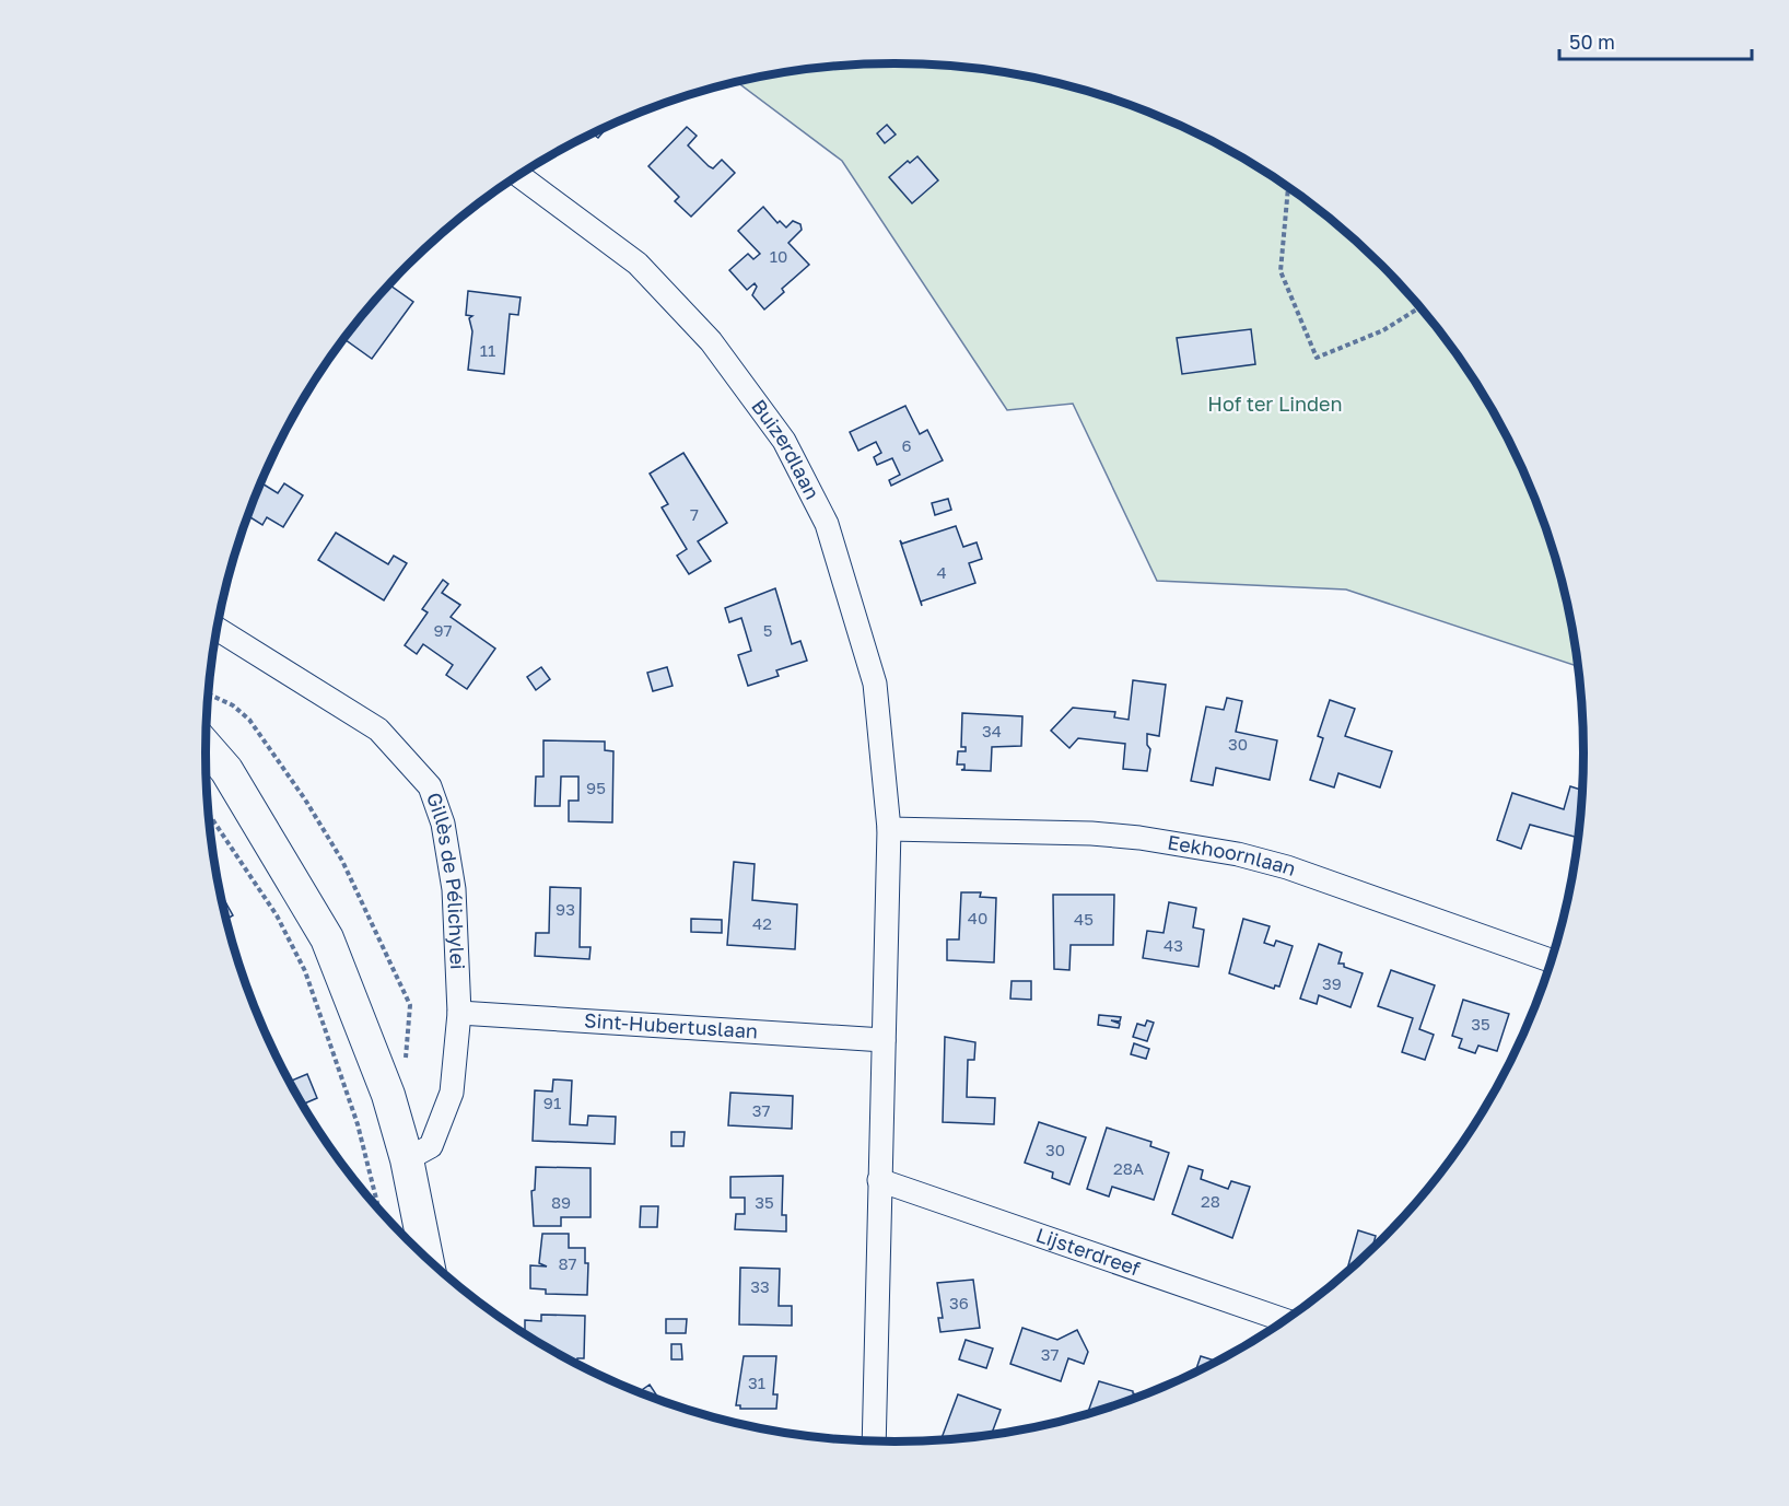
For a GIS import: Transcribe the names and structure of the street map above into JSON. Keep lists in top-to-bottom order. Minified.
{"streets":{"street":["Buizerdlaan","Eekhoornlaan","Gillès de Pélichylei","Sint-Hubertuslaan","Lijsterdreef"]},"crossings":[["Buizerdlaan","Eekhoornlaan"],["Gillès de Pélichylei","Sint-Hubertuslaan"]],"parks":["Hof ter Linden"],"house_numbers":["10","11","6","7","4","97","5","34","30","95","93","40","45","42","43","39","35","91","37","30","28A","28","89","35","87","33","36","37","31"],"scale_bar":"50 m"}
